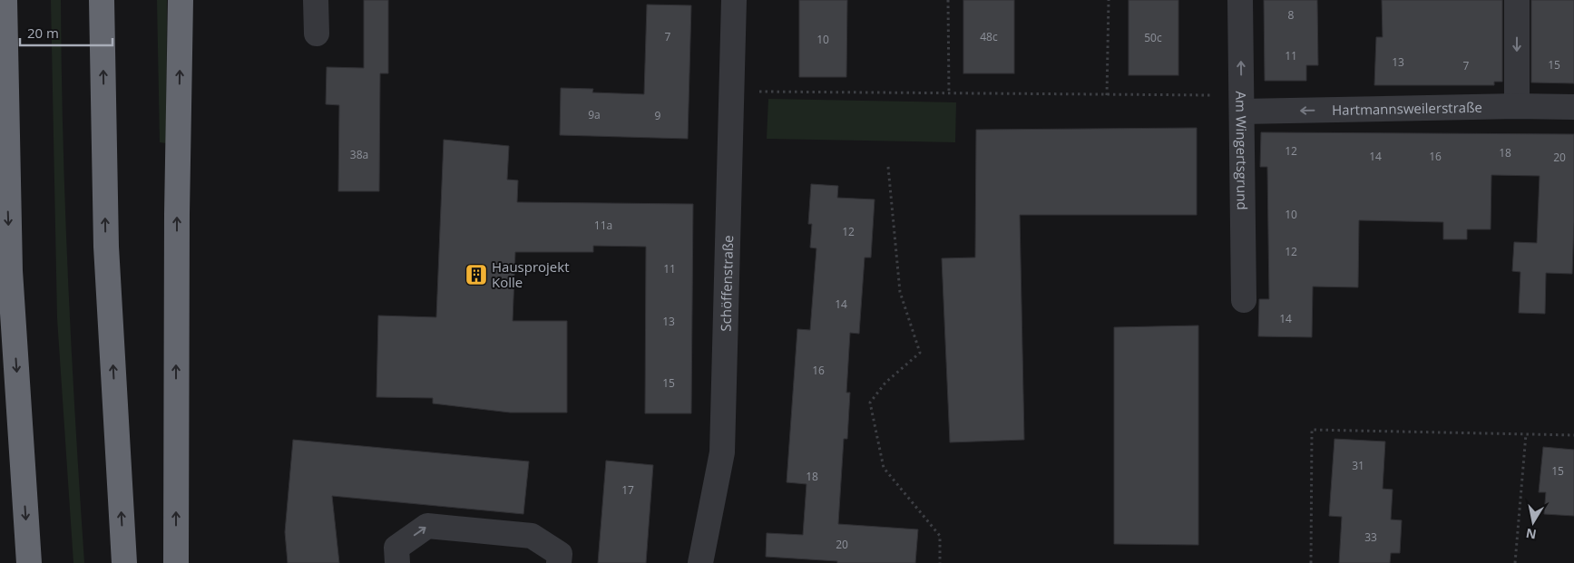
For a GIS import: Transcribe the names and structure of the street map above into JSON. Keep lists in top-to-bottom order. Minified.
{"streets":{"street":["Hartmannsweilerstraße","Am Wingertsgrund","Schöffenstraße"]},"crossings":[["Hartmannsweilerstraße","Am Wingertsgrund"]],"one_way":["Hartmannsweilerstraße"],"places":{"building":["Hausprojekt Kolle"]},"house_numbers":["8","7","48c","50c","10","11","13","15","7","9a","9","12","18","38a","14","16","20","10","11a","12","12","11","14","14","13","16","15","31","15","18","17","33","20"],"scale_bar":"20 m","north":"bottom"}
